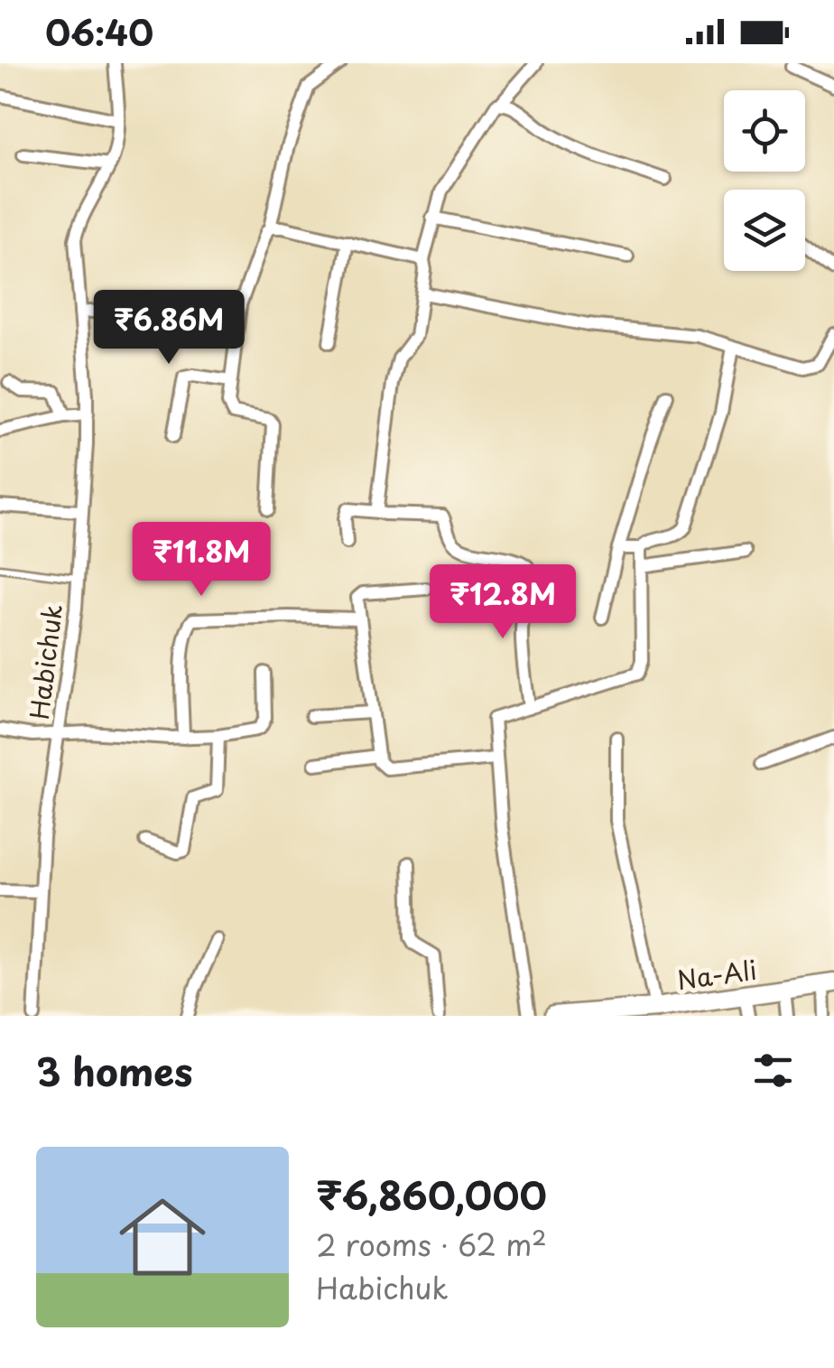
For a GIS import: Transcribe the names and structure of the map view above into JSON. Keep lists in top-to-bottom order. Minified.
{"streets":{"main road":["Na-Ali"],"street":["Habichuk"]},"page":{"status":"06:40","price":["₹6.86M","₹11.8M","₹12.8M"],"heading":"3 homes","list":[{"name":"₹6,860,000","note":"2 rooms · 62 m² · Habichuk"}]}}
